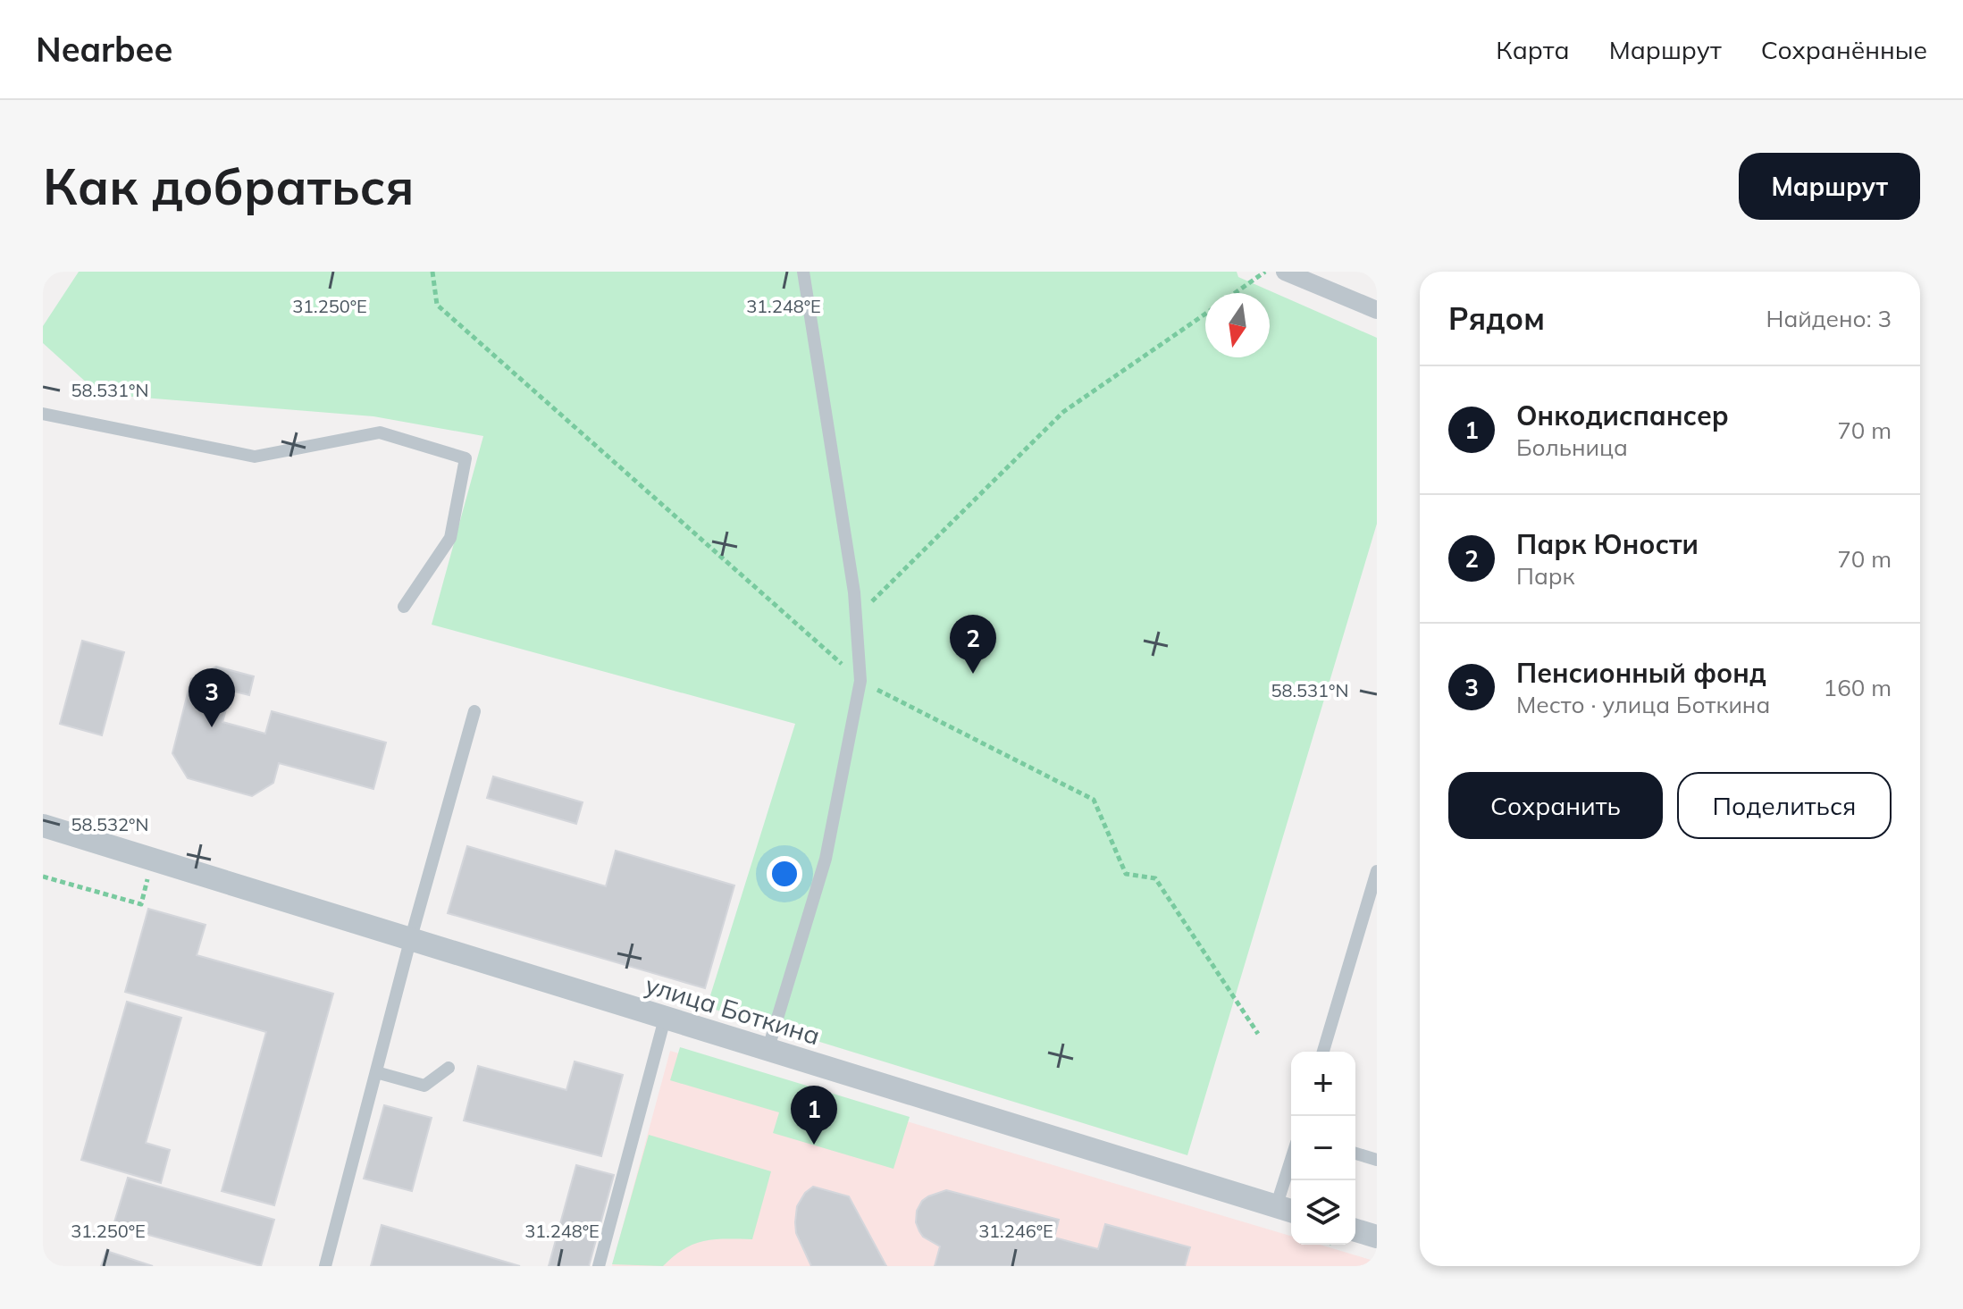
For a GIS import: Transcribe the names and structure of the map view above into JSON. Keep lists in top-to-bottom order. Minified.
{"streets":{"street":["улица Боткина"]},"north":"bottom","page":{"header":"Nearbee","nav":["Карта","Маршрут","Сохранённые"],"buttons":["Маршрут",["Сохранить","Поделиться"]],"title":"Как добраться","heading":["Рядом","Найдено: 3"],"list":[{"mark":"1","name":"Онкодиспансер","note":"Больница","value":"70 m"},{"mark":"2","name":"Парк Юности","note":"Парк","value":"70 m"},{"mark":"3","name":"Пенсионный фонд","note":"Место · улица Боткина","value":"160 m"}],"pins":["2","3","1"],"map_buttons":["+","−"]},"coordinates":["31.250°E","31.248°E","58.531°N","58.532°N","31.246°E"]}
